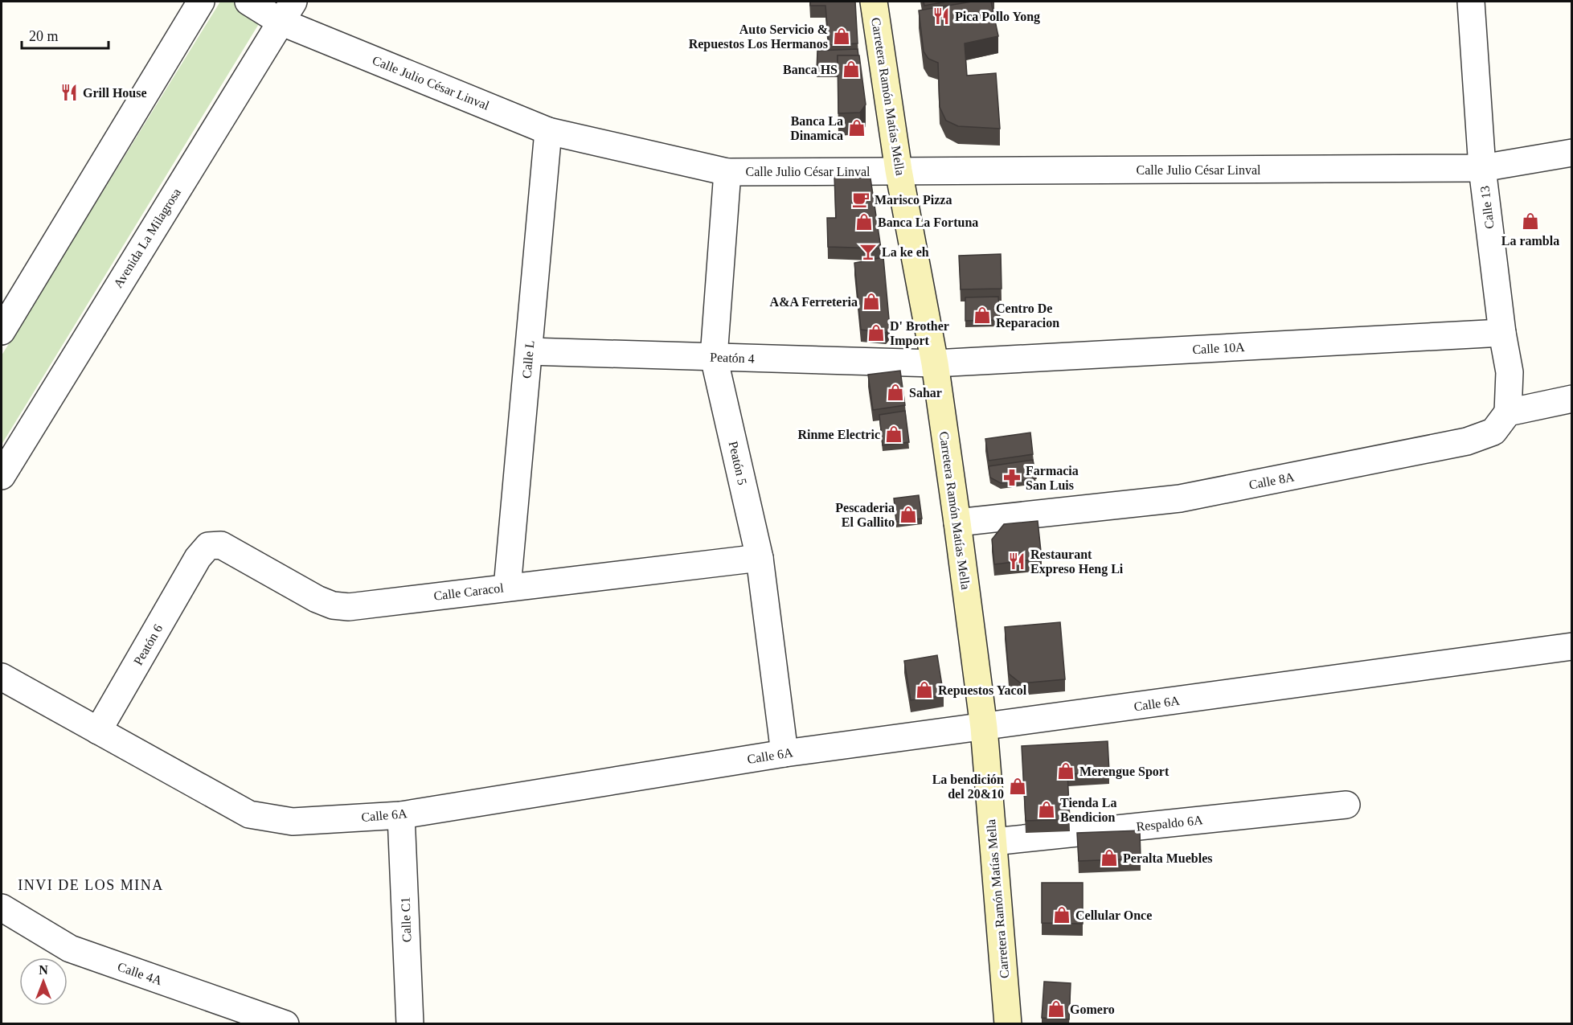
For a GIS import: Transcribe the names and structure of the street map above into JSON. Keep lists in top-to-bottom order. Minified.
{"streets":{"main road":["Carretera Ramón Matías Mella"],"street":["Calle Julio César Linval","Calle 13","Avenida La Milagrosa","Calle 10A","Peatón 4","Calle L","Peatón 5","Calle 8A","Calle Caracol","Peatón 6","Calle 6A","Respaldo 6A","Calle C1","Calle 4A"]},"crossings":[["Calle Julio César Linval","Carretera Ramón Matías Mella"],["Calle Julio César Linval","Calle 13"],["Calle Julio César Linval","Avenida La Milagrosa"],["Calle Julio César Linval","Calle L"],["Calle Julio César Linval","Peatón 5"],["Carretera Ramón Matías Mella","Calle 10A"],["Carretera Ramón Matías Mella","Peatón 4"],["Carretera Ramón Matías Mella","Calle 8A"],["Carretera Ramón Matías Mella","Calle 6A"],["Carretera Ramón Matías Mella","Respaldo 6A"],["Calle 13","Calle 10A"],["Calle 13","Calle 8A"],["Calle 10A","Peatón 4"],["Peatón 4","Calle L"],["Peatón 4","Peatón 5"],["Calle L","Calle Caracol"],["Peatón 5","Calle Caracol"],["Peatón 5","Calle 6A"],["Calle Caracol","Peatón 6"],["Peatón 6","Calle 6A"],["Calle 6A","Calle C1"]],"districts":["INVI DE LOS MINA"],"places":{"restaurant":["Pica Pollo Yong","Grill House","Restaurant Expreso Heng Li"],"shop":["Auto Servicio & Repuestos Los Hermanos","Banca HS","Banca La Dinamica","La rambla","Banca La Fortuna","A&A Ferreteria","Centro De Reparacion","D' Brother Import","Sahar","Rinme Electric","Pescaderia El Gallito","Repuestos Yacol","Merengue Sport","La bendición del 20&10","Tienda La Bendicion","Peralta Muebles","Cellular Once","Gomero"],"cafe":["Marisco Pizza"],"bar":["La ke eh"],"pharmacy":["Farmacia San Luis"]},"scale_bar":"20 m","north":"top"}
